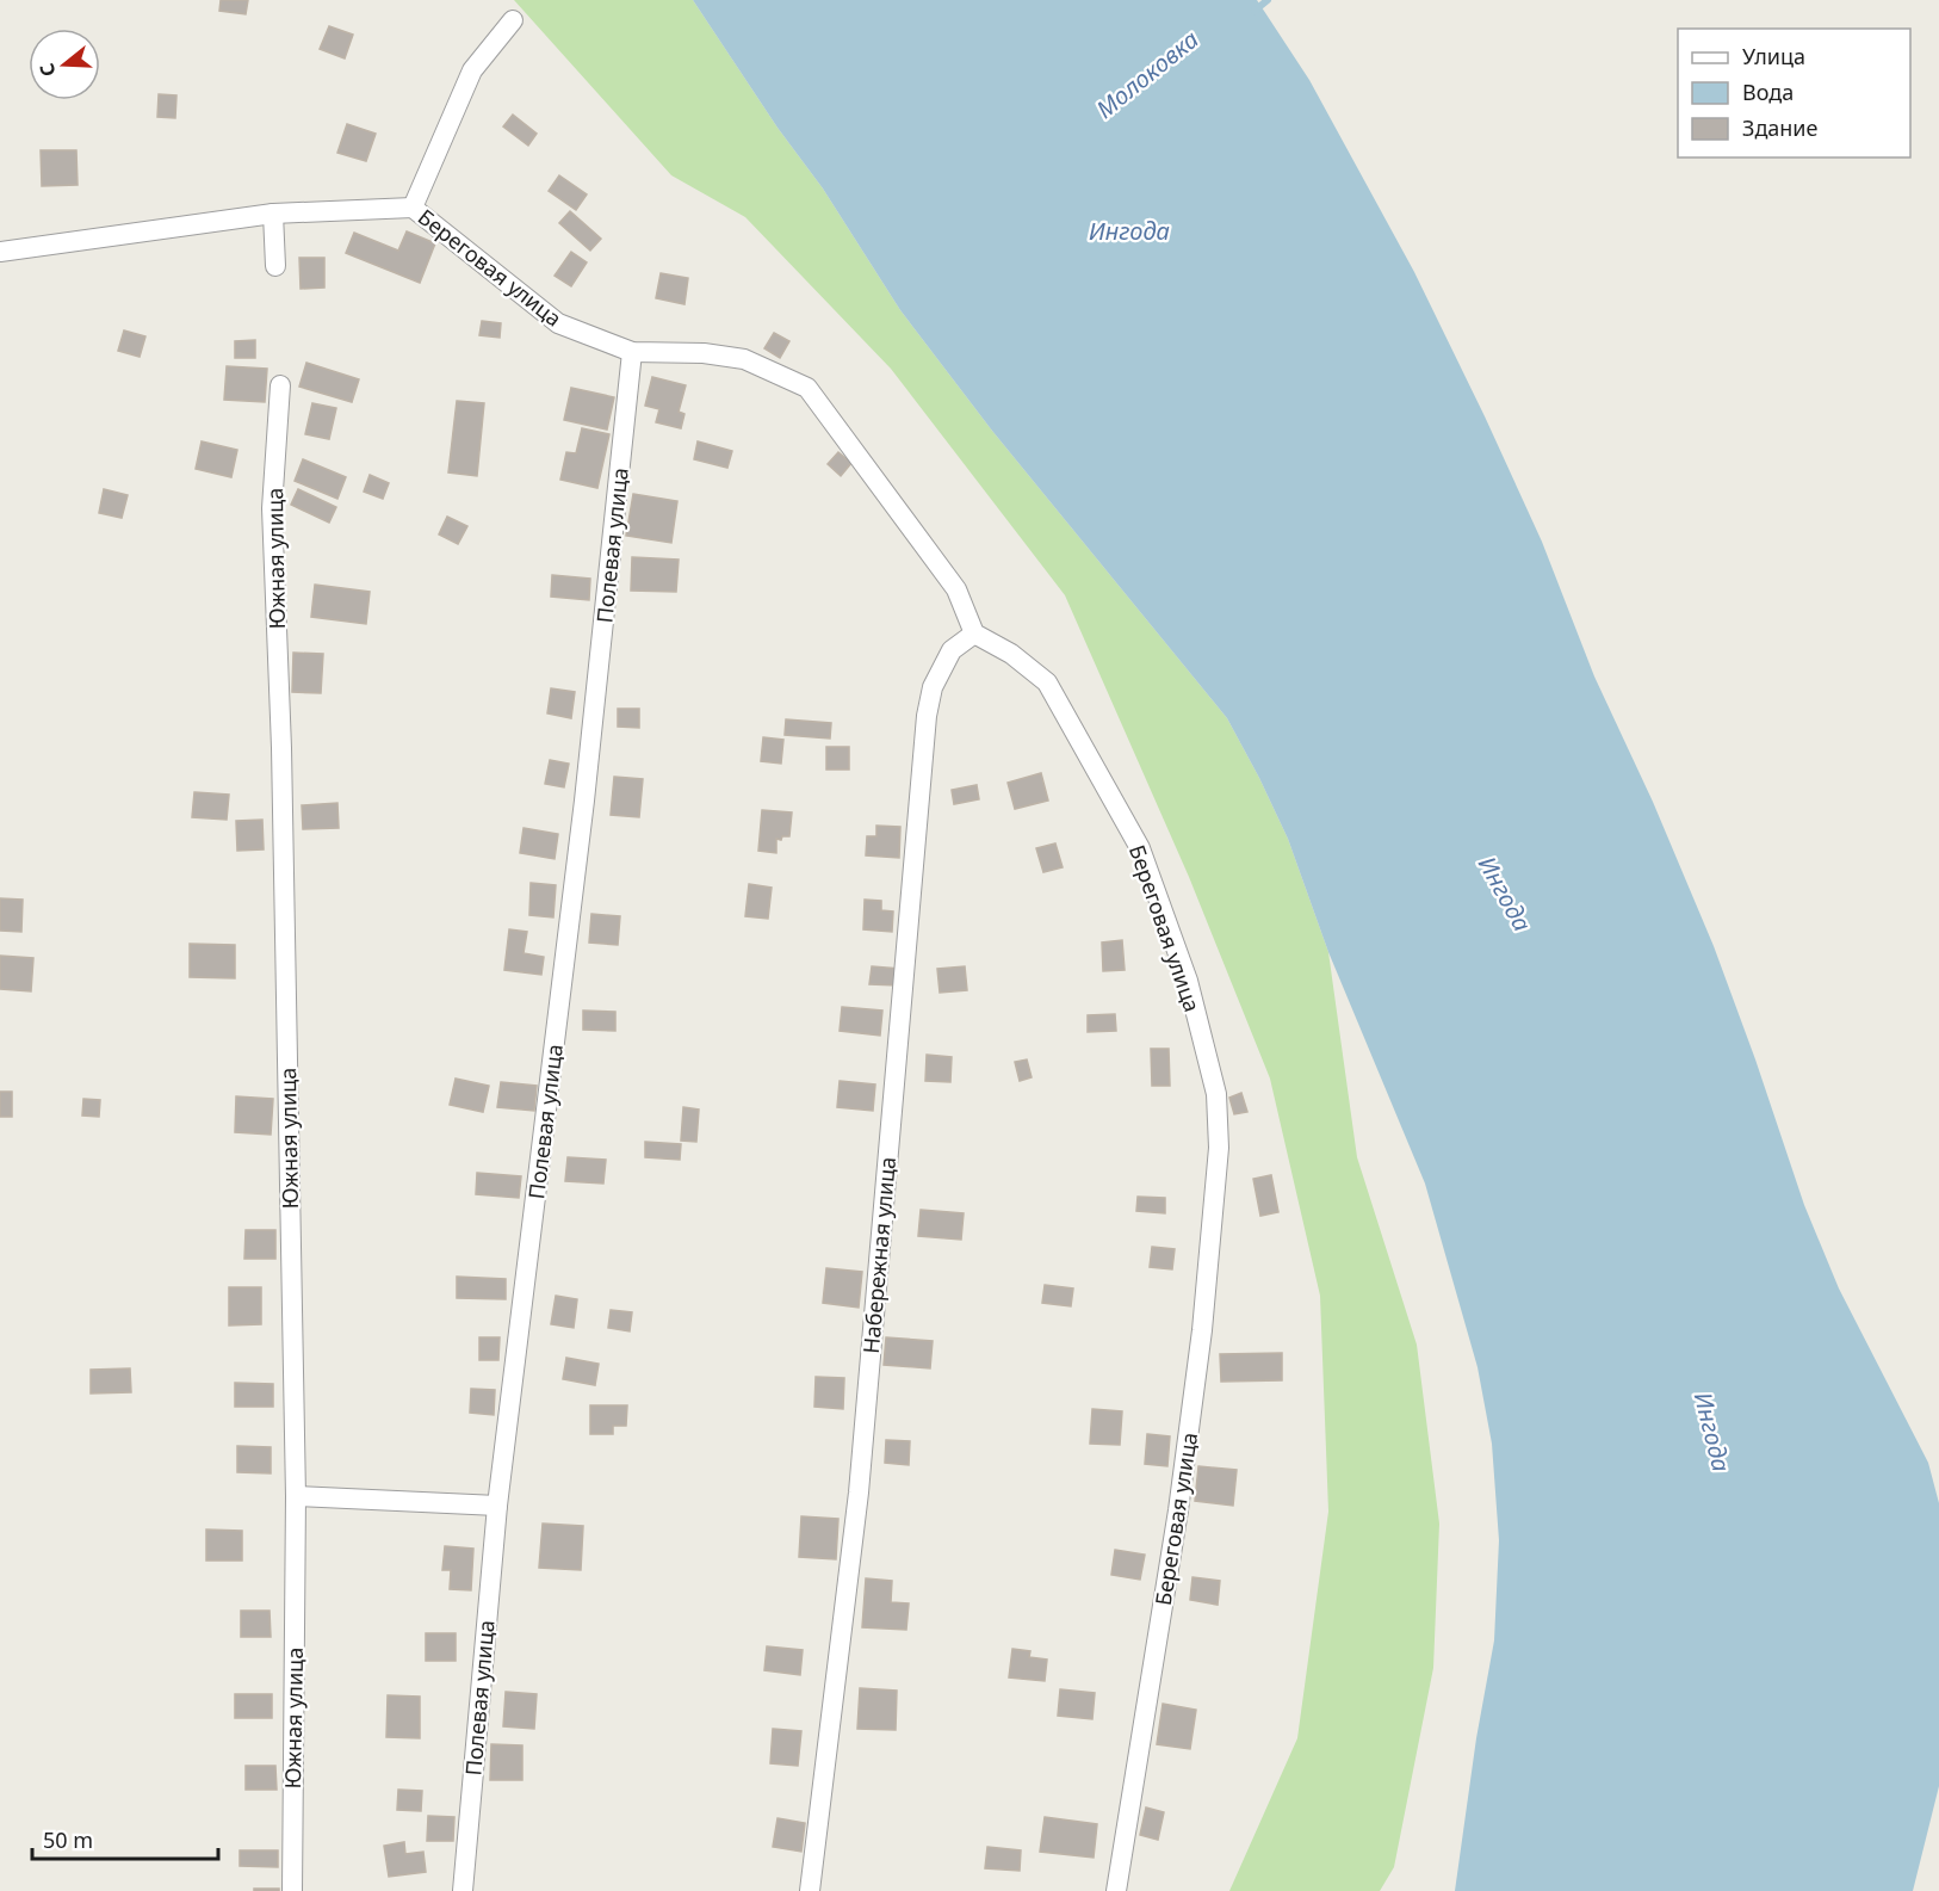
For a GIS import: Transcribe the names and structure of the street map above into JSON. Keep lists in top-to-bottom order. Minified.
{"streets":{"street":["Береговая улица","Полевая улица","Южная улица","Набережная улица"]},"crossings":[["Береговая улица","Полевая улица"],["Береговая улица","Набережная улица"]],"water":["Молоковка","Ингода"],"legend":["Улица","Вода","Здание"],"scale_bar":"50 m","north":"left"}
